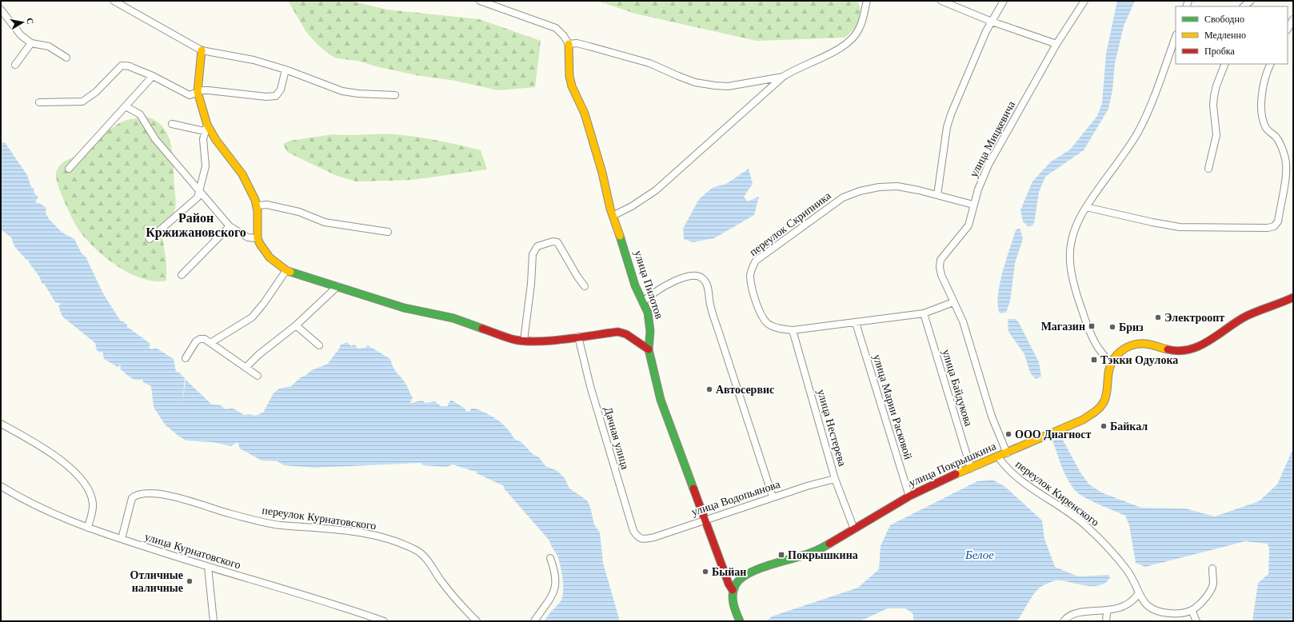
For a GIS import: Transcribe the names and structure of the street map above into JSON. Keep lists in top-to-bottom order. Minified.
{"streets":{"street":["улица Мицкевича","переулок Скрипника","улица Пилотов","улица Байдукова","улица Марии Расковой","улица Нестерева","Дачная улица","улица Покрышкина","переулок Киренского","улица Водопьянова","переулок Курнатовского","улица Курнатовского"]},"crossings":[["улица Мицкевича","переулок Скрипника"],["улица Мицкевича","улица Покрышкина"],["переулок Скрипника","улица Байдукова"],["переулок Скрипника","улица Марии Расковой"],["переулок Скрипника","улица Нестерева"],["улица Пилотов","улица Покрышкина"],["улица Пилотов","улица Водопьянова"],["улица Байдукова","улица Покрышкина"],["улица Марии Расковой","улица Покрышкина"],["улица Нестерева","улица Покрышкина"],["улица Нестерева","улица Водопьянова"],["Дачная улица","улица Водопьянова"],["улица Покрышкина","переулок Киренского"],["переулок Курнатовского","улица Курнатовского"]],"districts":["Район Кржижановского"],"water":["Белое"],"places":{"other":["Электроопт","Бриз","Автосервис","Байкал","ООО Диагност","Быйан","Отличные наличные"],"transit":["Магазин","Тэкки Одулока","Покрышкина"]},"legend":["Свободно","Медленно","Пробка"],"north":"right"}
